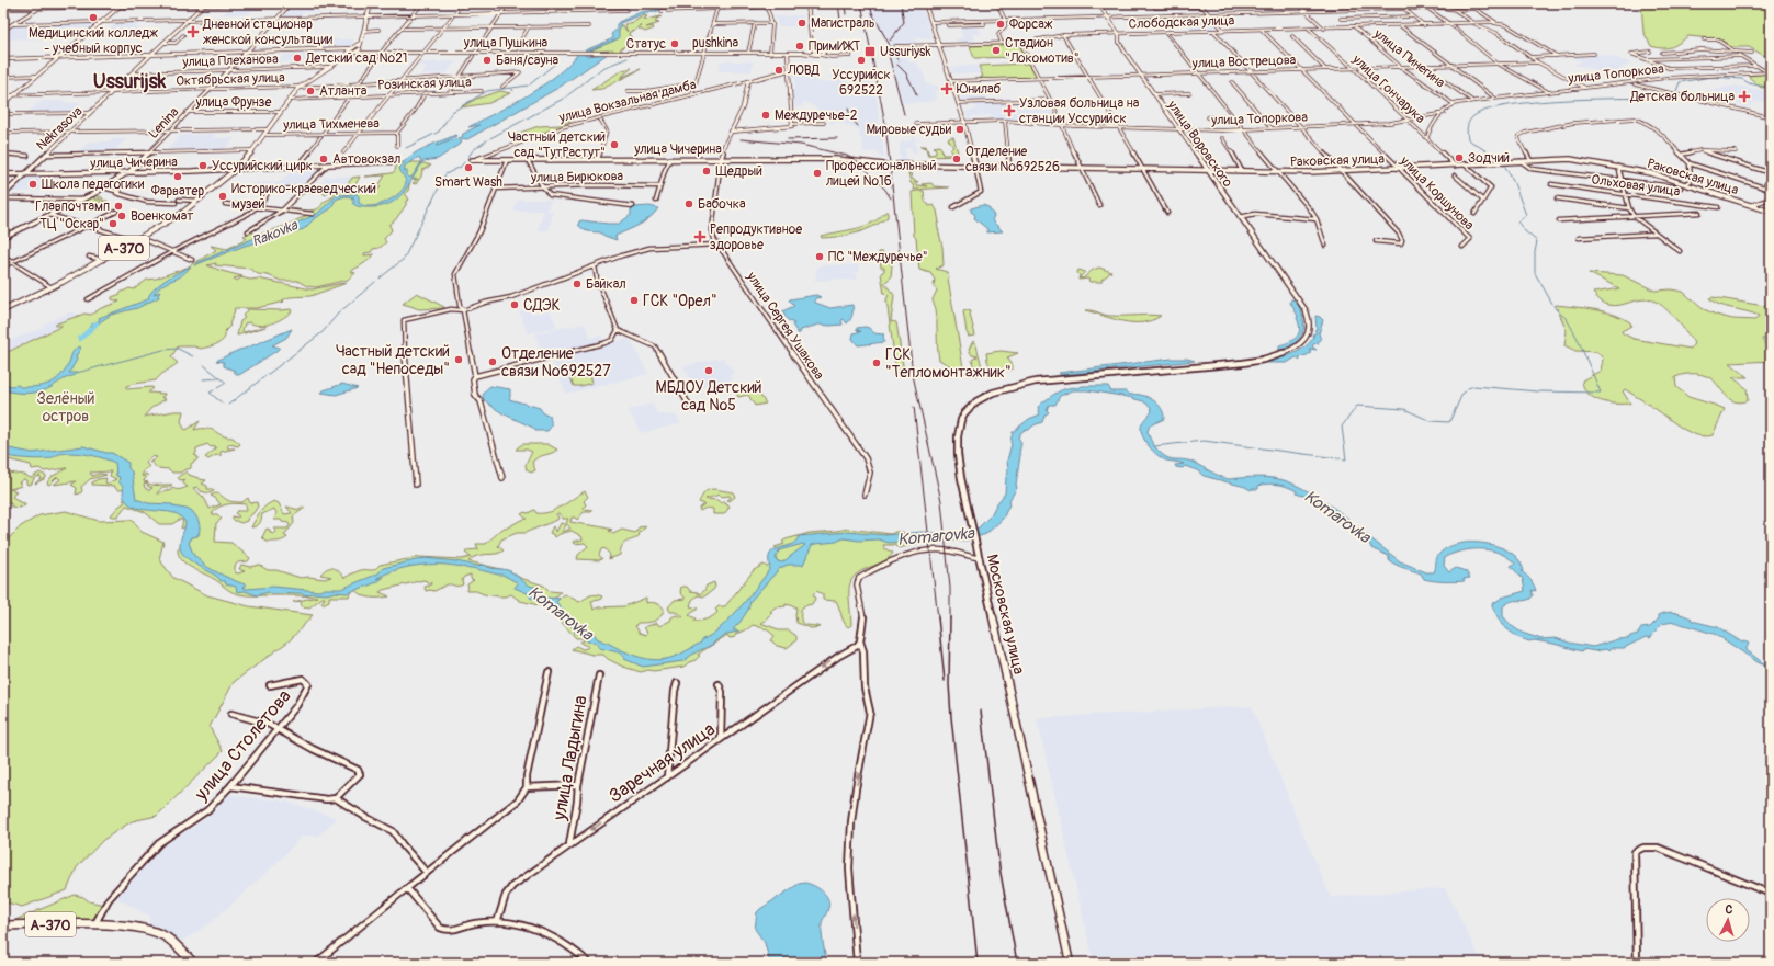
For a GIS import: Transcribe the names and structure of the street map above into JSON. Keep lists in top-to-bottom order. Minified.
{"streets":{"highway":["А-370"],"main road":["улица Пушкина","pushkina","улица Вокзальная дамба","Lenina","Nekrasova","улица Воровского","улица Чичерина","Раковская улица","улица Сергея Ушакова","Московская улица"],"street":["Слободская улица","улица Пинегина","улица Плеханова","улица Вострецова","улица Топоркова","Октябрьская улица","Розинская улица","улица Гончарука","улица Фрунзе","улица Тихменева","улица Бирюкова","Ольховая улица","улица Коршунова","улица Столетова","улица Ладыгина","Заречная улица"]},"crossings":[["Слободская улица","улица Пинегина"],["Слободская улица","улица Гончарука"],["Слободская улица","улица Воровского"],["Слободская улица","улица Коршунова"],["улица Пушкина","pushkina"],["улица Пушкина","Lenina"],["улица Пушкина","Nekrasova"],["улица Пинегина","улица Вострецова"],["улица Пинегина","улица Топоркова"],["улица Плеханова","Lenina"],["улица Плеханова","Nekrasova"],["улица Вострецова","улица Гончарука"],["улица Вострецова","улица Воровского"],["улица Вострецова","улица Коршунова"],["улица Топоркова","улица Гончарука"],["улица Топоркова","улица Воровского"],["улица Топоркова","улица Коршунова"],["Октябрьская улица","Lenina"],["Октябрьская улица","Nekrasova"],["улица Гончарука","Раковская улица"],["улица Вокзальная дамба","улица Чичерина"],["улица Вокзальная дамба","улица Сергея Ушакова"],["улица Фрунзе","Lenina"],["Lenina","улица Чичерина"],["Nekrasova","улица Чичерина"],["улица Воровского","Раковская улица"],["улица Воровского","Московская улица"],["улица Чичерина","А-370"],["улица Чичерина","улица Сергея Ушакова"],["Раковская улица","улица Коршунова"],["А-370","улица Столетова"],["улица Ладыгина","Заречная улица"]],"one_way":["Заречная улица"],"districts":["Ussurijsk"],"water":["Rakovka","Komarovka"],"parks":["Зелёный остров"],"places":{"other":["Медицинский колледж - учебный корпус","Магистраль","Форсаж","Статус","ПримИЖТ","Стадион \"Локомотив\"","Детский сад №21","Баня/сауна","Уссурийск 692522","ЛОВД","Атланта","Междуречье-2","Мировые судьи","Частный детский сад \"ТутРастут\"","Зодчий","Автовокзал","Отделение связи №692526","Уссурийский цирк","Smart Wash","Щедрый","Профессиональный лицей №16","Фарватер","Школа педагогики","Историко-краеведческий музей","Бабочка","Главпочтамп","Военкомат","ТЦ \"Оскар\"","ПС \"Междуречье\"","Байкал","ГСК \"Орел\"","СДЭК","Частный детский сад \"Непоседы\"","Отделение связи №692527","ГСК \"Тепломонтажник\"","МБДОУ Детский сад №5"],"health":["Дневной стационар женской консультации","Юнилаб","Детская больница","Узловая больница на станции Уссурийск","Репродуктивное здоровье"],"transit":["Ussuriysk"]},"north":"top"}
